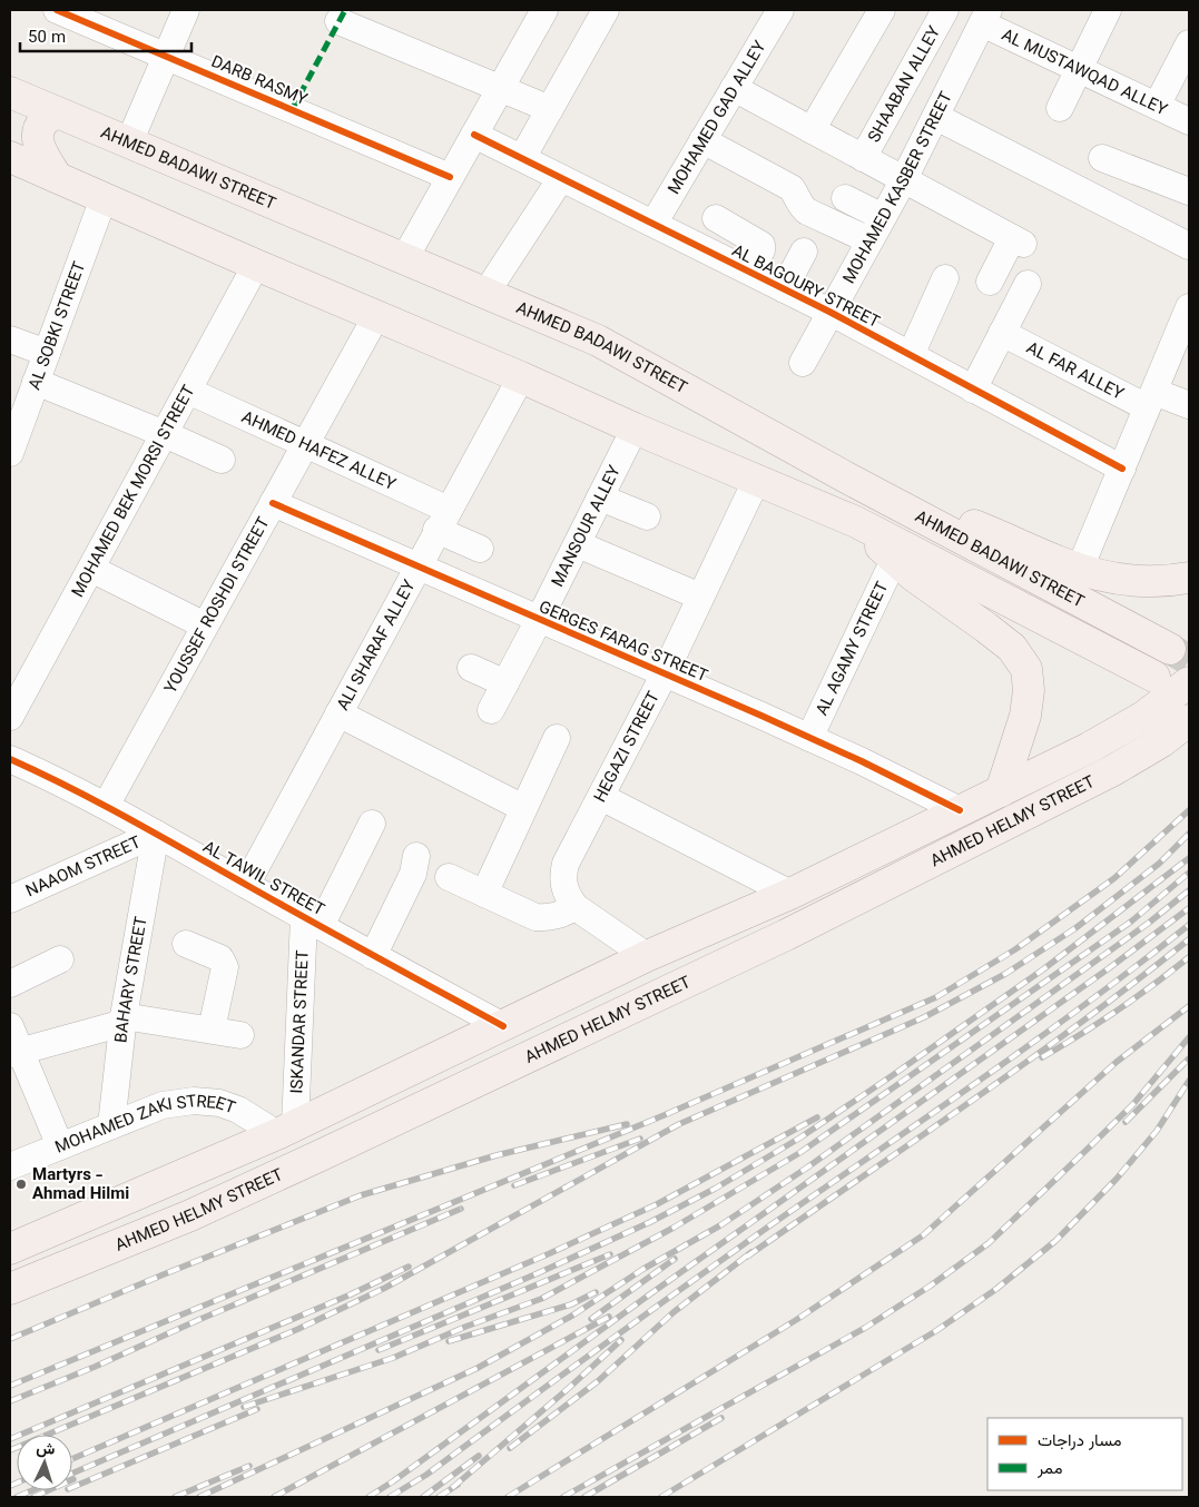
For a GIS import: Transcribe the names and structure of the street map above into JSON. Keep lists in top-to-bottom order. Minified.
{"streets":{"main road":["AHMED BADAWI STREET","AHMED HELMY STREET"],"street":["AL MUSTAWQAD ALLEY","DARB RASMY","SHAABAN ALLEY","MOHAMED GAD ALLEY","MOHAMED KASBER STREET","AL BAGOURY STREET","AL SOBKI STREET","AL FAR ALLEY","AHMED HAFEZ ALLEY","MOHAMED BEK MORSI STREET","MANSOUR ALLEY","YOUSSEF ROSHDI STREET","GERGES FARAG STREET","ALI SHARAF ALLEY","AL AGAMY STREET","HEGAZI STREET","NAAOM STREET","AL TAWIL STREET","BAHARY STREET","ISKANDAR STREET","MOHAMED ZAKI STREET"]},"crossings":[["AL MUSTAWQAD ALLEY","MOHAMED KASBER STREET"],["MOHAMED GAD ALLEY","AL BAGOURY STREET"],["AHMED BADAWI STREET","AL SOBKI STREET"],["AHMED BADAWI STREET","MOHAMED BEK MORSI STREET"],["AHMED BADAWI STREET","MANSOUR ALLEY"],["AHMED BADAWI STREET","YOUSSEF ROSHDI STREET"],["AHMED BADAWI STREET","ALI SHARAF ALLEY"],["AHMED BADAWI STREET","HEGAZI STREET"],["MOHAMED KASBER STREET","AL BAGOURY STREET"],["AHMED HAFEZ ALLEY","MOHAMED BEK MORSI STREET"],["AHMED HAFEZ ALLEY","YOUSSEF ROSHDI STREET"],["AHMED HAFEZ ALLEY","ALI SHARAF ALLEY"],["MANSOUR ALLEY","GERGES FARAG STREET"],["YOUSSEF ROSHDI STREET","GERGES FARAG STREET"],["YOUSSEF ROSHDI STREET","AL TAWIL STREET"],["GERGES FARAG STREET","ALI SHARAF ALLEY"],["GERGES FARAG STREET","AL AGAMY STREET"],["GERGES FARAG STREET","HEGAZI STREET"],["GERGES FARAG STREET","AHMED HELMY STREET"],["ALI SHARAF ALLEY","AL TAWIL STREET"],["HEGAZI STREET","AHMED HELMY STREET"],["AHMED HELMY STREET","AL TAWIL STREET"],["AHMED HELMY STREET","ISKANDAR STREET"],["AHMED HELMY STREET","MOHAMED ZAKI STREET"],["NAAOM STREET","AL TAWIL STREET"],["NAAOM STREET","BAHARY STREET"],["AL TAWIL STREET","BAHARY STREET"],["AL TAWIL STREET","ISKANDAR STREET"],["BAHARY STREET","MOHAMED ZAKI STREET"],["ISKANDAR STREET","MOHAMED ZAKI STREET"]],"places":["Martyrs - Ahmad Hilmi"],"legend":["مسار دراجات","ممر"],"scale_bar":"50 m","north":"top"}
